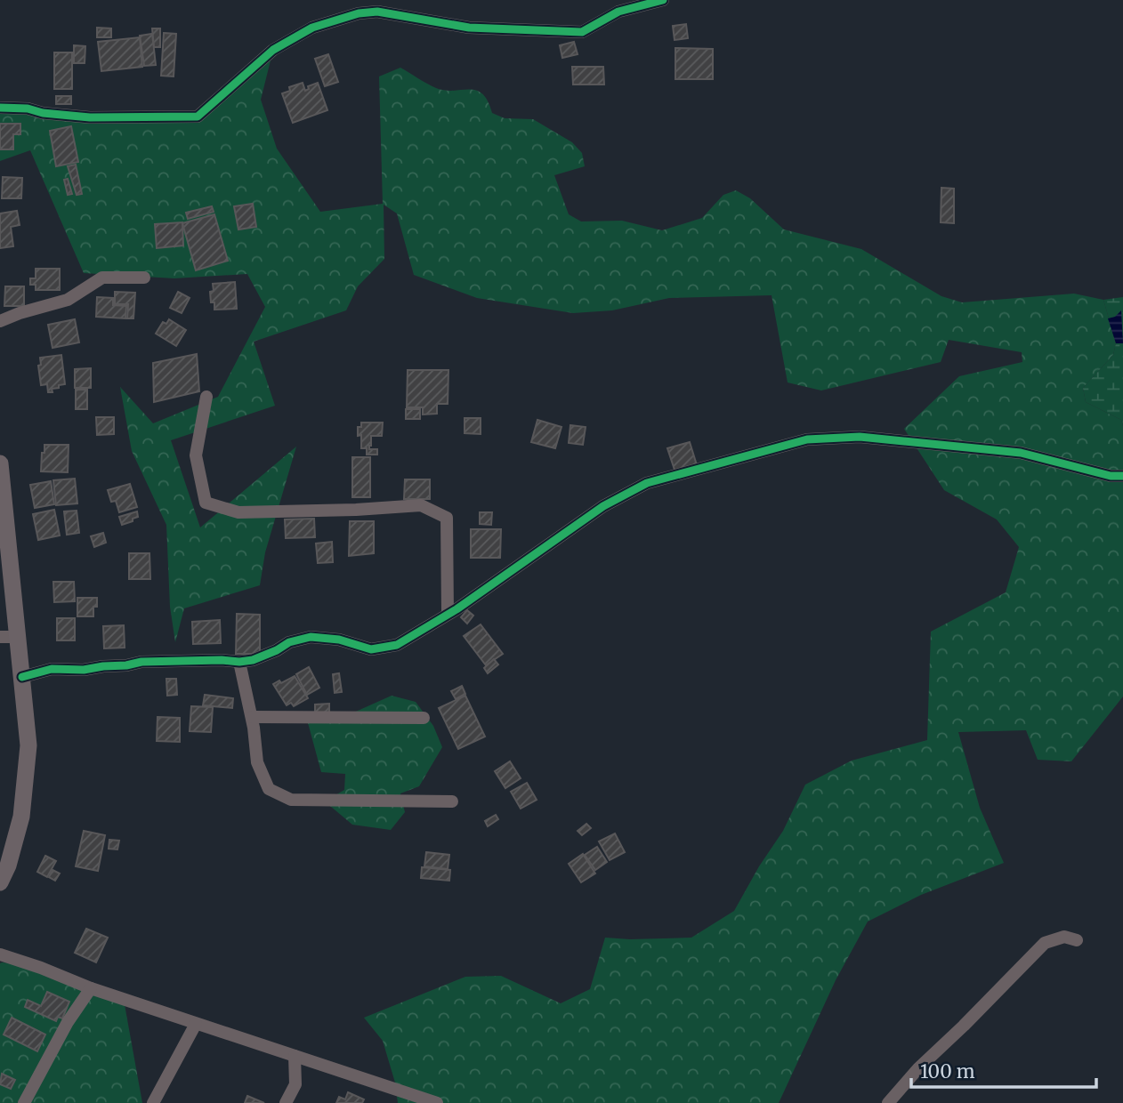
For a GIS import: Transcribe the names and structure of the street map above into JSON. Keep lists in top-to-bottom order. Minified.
{"scale_bar":"100 m"}
